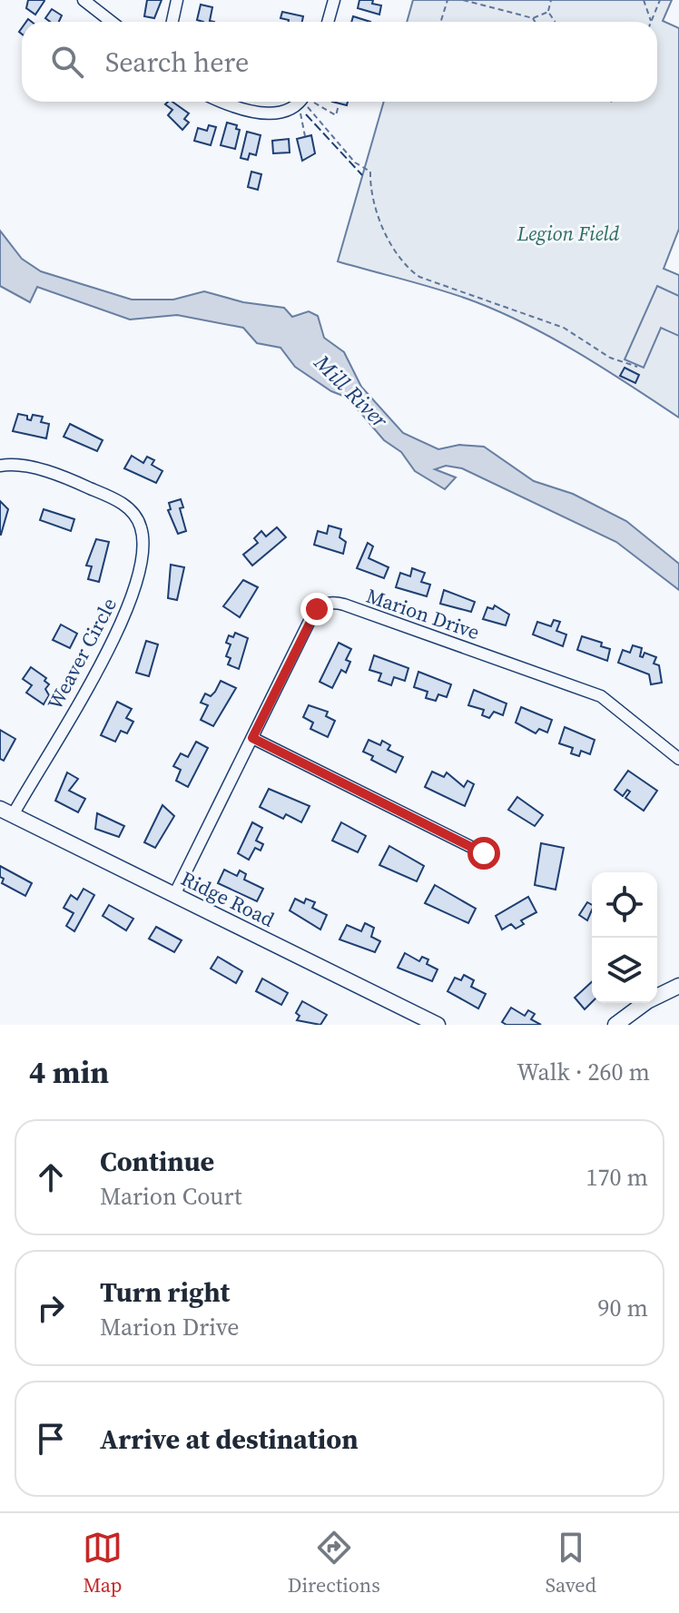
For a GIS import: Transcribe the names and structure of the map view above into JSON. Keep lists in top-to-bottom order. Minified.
{"streets":{"main road":["Ridge Road"],"street":["Marion Drive","Weaver Circle"]},"crossings":[["Marion Drive","Ridge Road"],["Weaver Circle","Ridge Road"]],"water":["Mill River"],"parks":["Legion Field"],"page":{"search":"Search here","heading":["4 min","Walk · 260 m"],"list":[["Continue","Marion Court","170 m"],["Turn right","Marion Drive","90 m"],"Arrive at destination"],"nav":["Map","Directions","Saved"]}}
